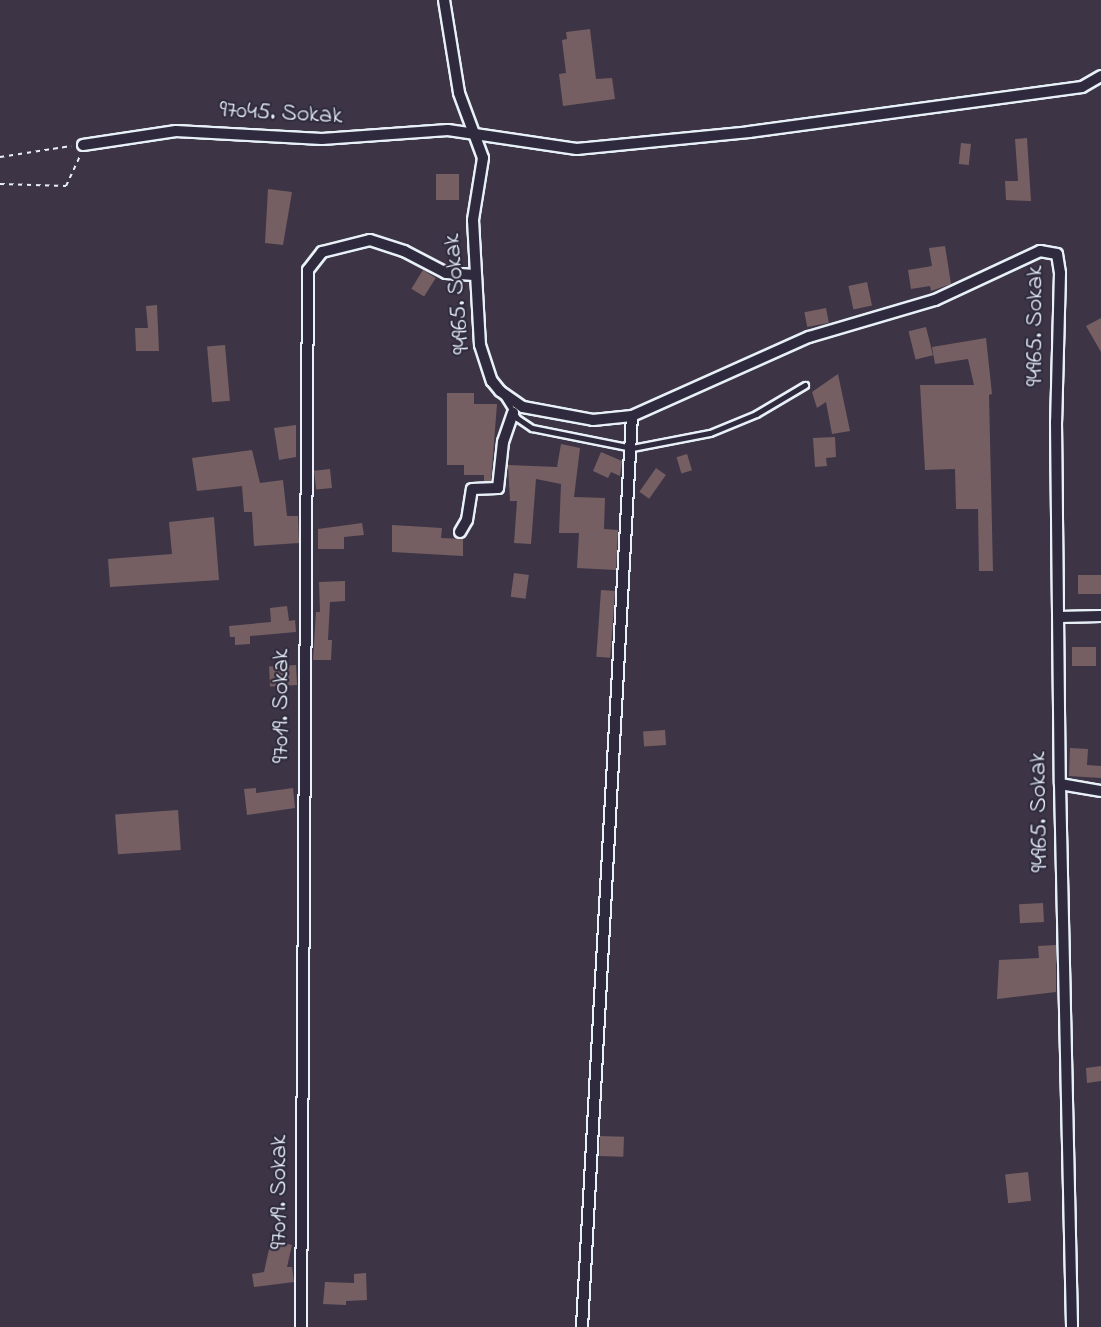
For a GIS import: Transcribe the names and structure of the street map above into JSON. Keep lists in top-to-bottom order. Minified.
{"streets":{"street":["97045. Sokak","94965. Sokak","97019. Sokak"]},"crossings":[["97045. Sokak","94965. Sokak"],["94965. Sokak","97019. Sokak"]]}
